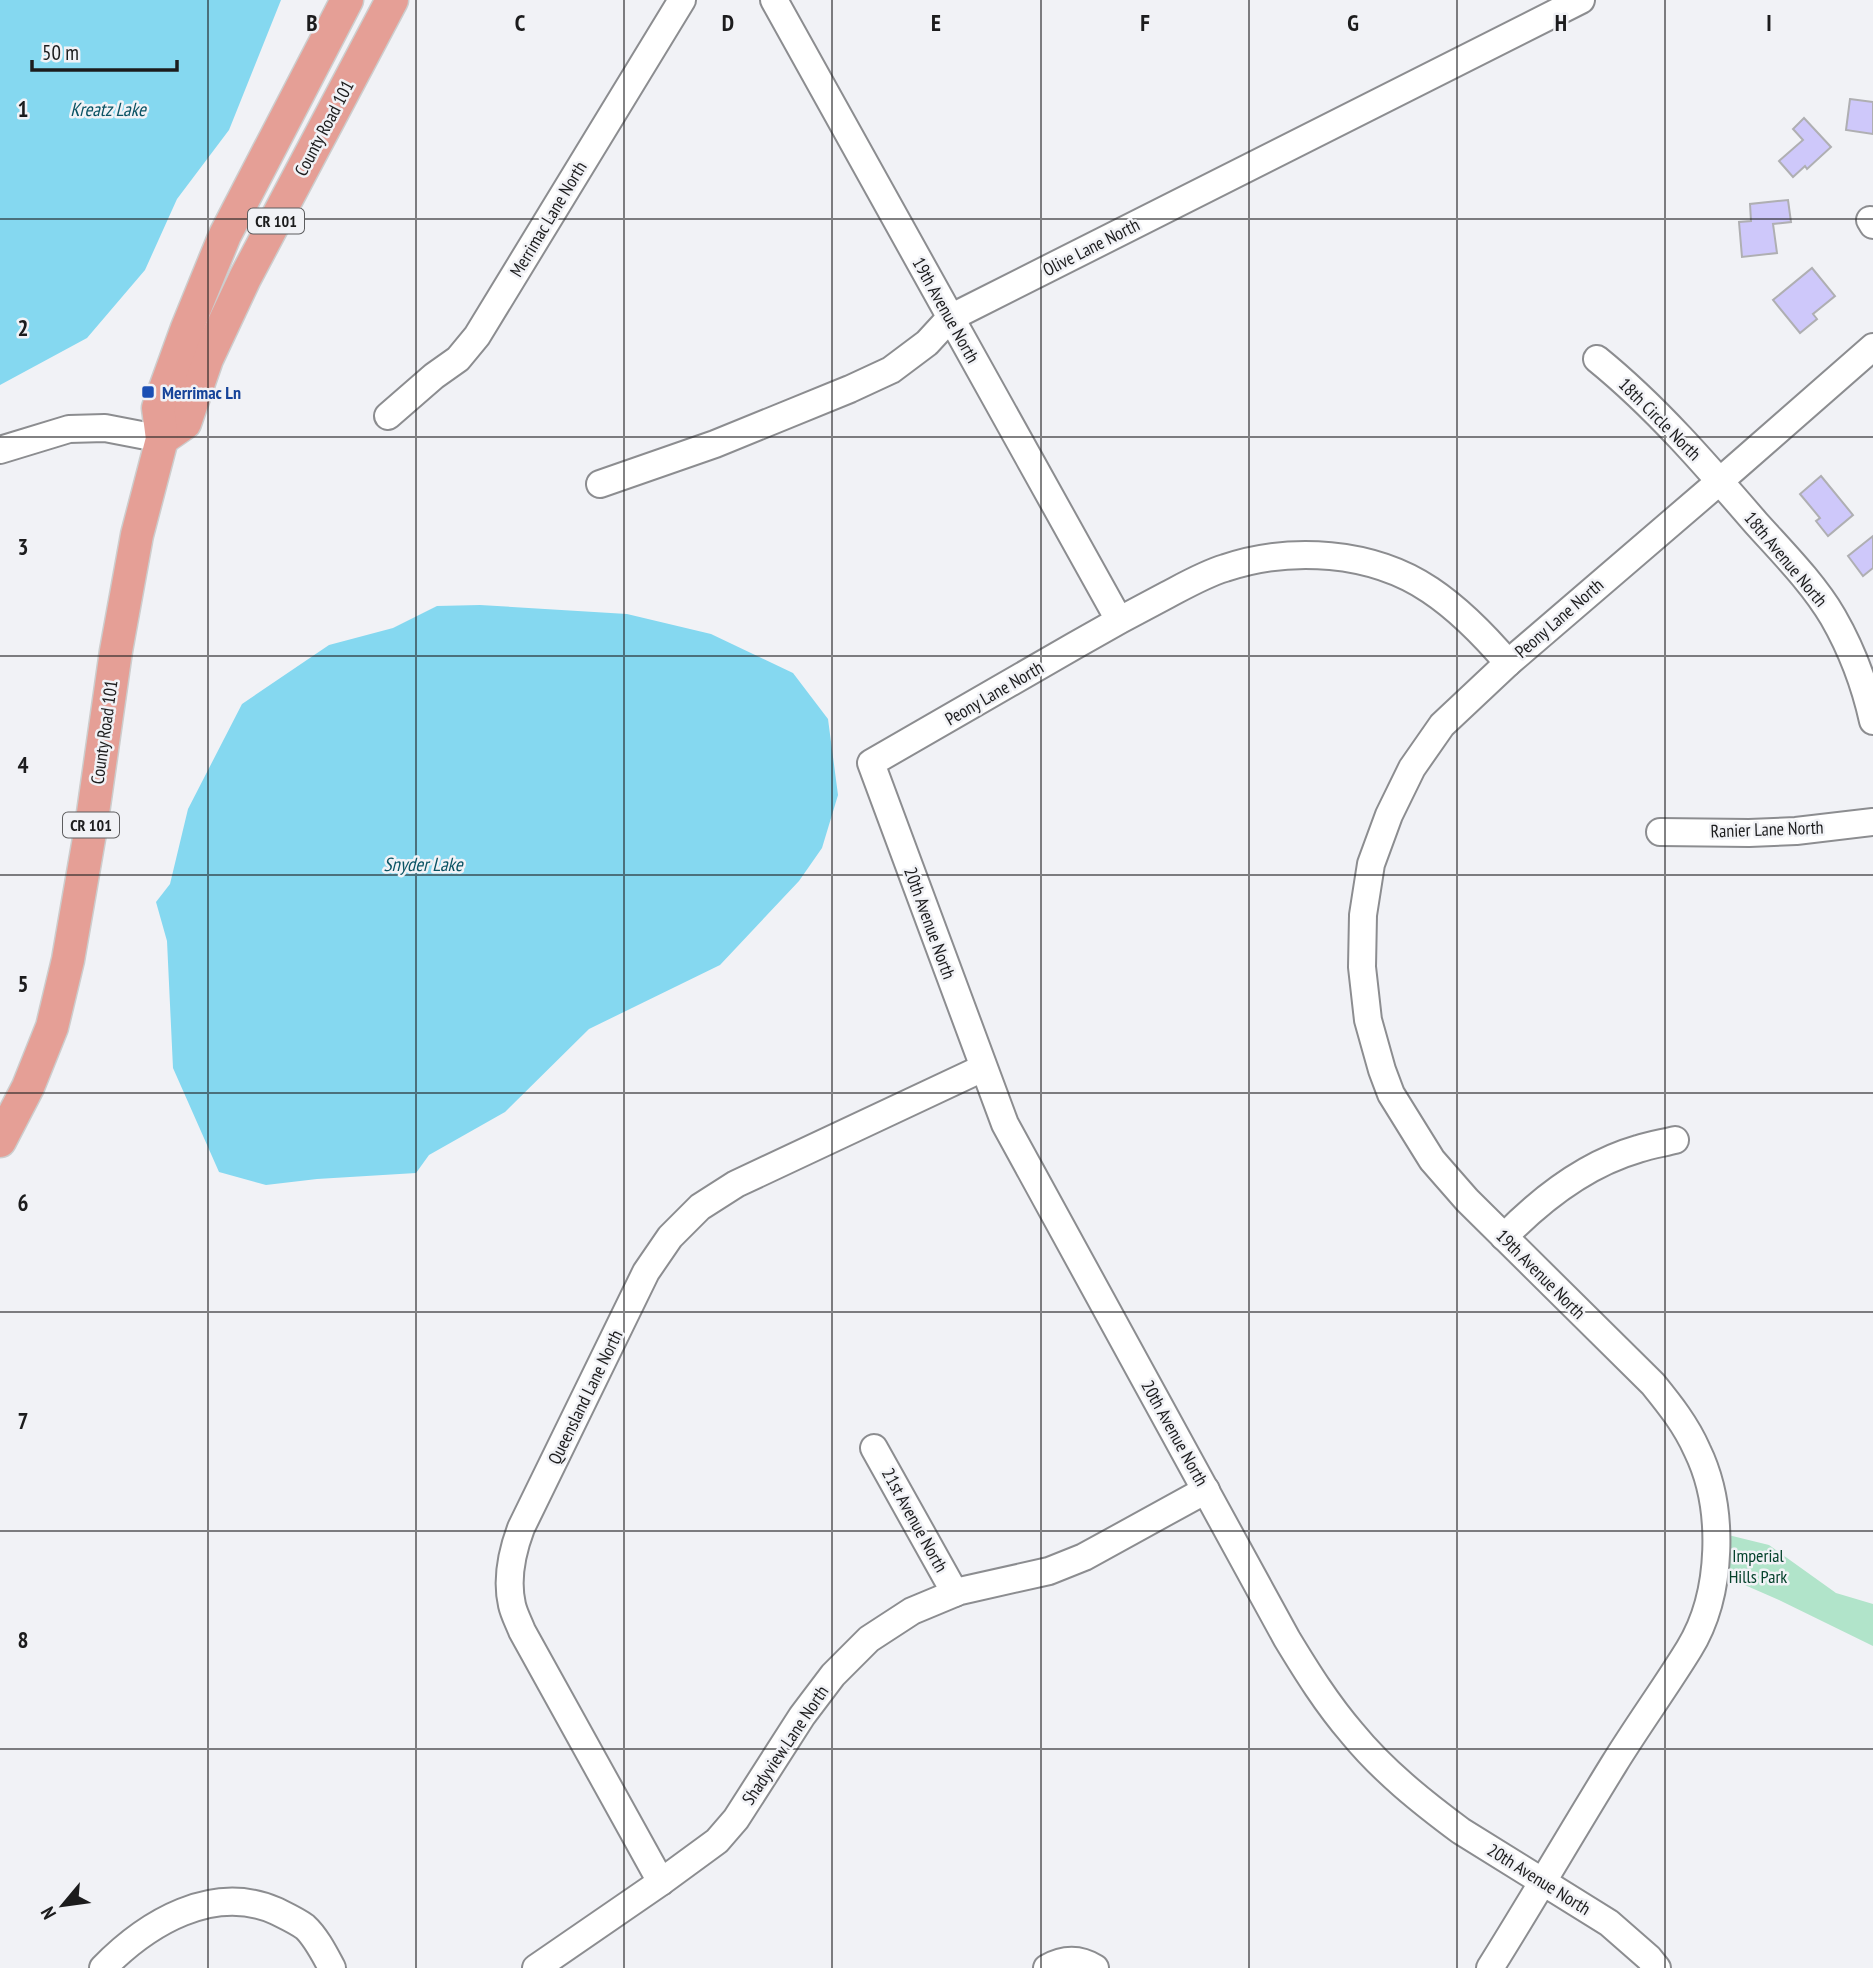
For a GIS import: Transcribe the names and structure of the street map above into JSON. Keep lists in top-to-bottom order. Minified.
{"streets":{"main road":["County Road 101","CR 101"],"street":["Merrimac Lane North","Olive Lane North","19th Avenue North","18th Circle North","18th Avenue North","Peony Lane North","Ranier Lane North","20th Avenue North","Queensland Lane North","21st Avenue North","Shadyview Lane North"]},"crossings":[["Olive Lane North","19th Avenue North"],["19th Avenue North","Peony Lane North"],["19th Avenue North","20th Avenue North"],["18th Circle North","18th Avenue North"],["18th Circle North","Peony Lane North"],["18th Avenue North","Peony Lane North"],["Peony Lane North","20th Avenue North"],["20th Avenue North","Queensland Lane North"],["20th Avenue North","Shadyview Lane North"],["Queensland Lane North","Shadyview Lane North"],["21st Avenue North","Shadyview Lane North"]],"water":["Kreatz Lake","Snyder Lake"],"parks":["Imperial Hills Park"],"places":{"transit":["Merrimac Ln"]},"scale_bar":"50 m","north":"bottom left","grid":{"columns":["B","C","D","E","F","G","H","I"],"rows":["1","2","3","4","5","6","7","8"]}}
